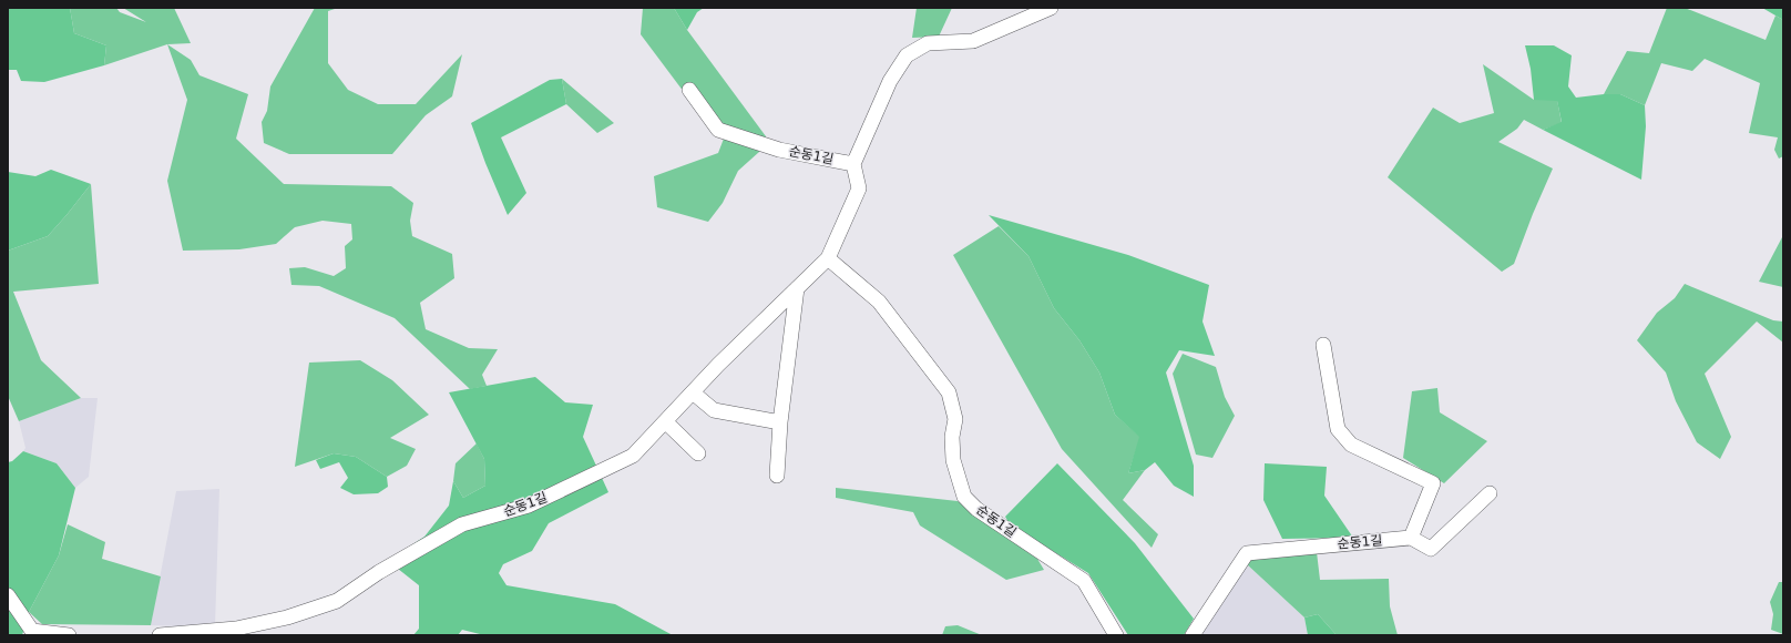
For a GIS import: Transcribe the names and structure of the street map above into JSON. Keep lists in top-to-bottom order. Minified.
{"streets":{"street":["순동1길"]}}
